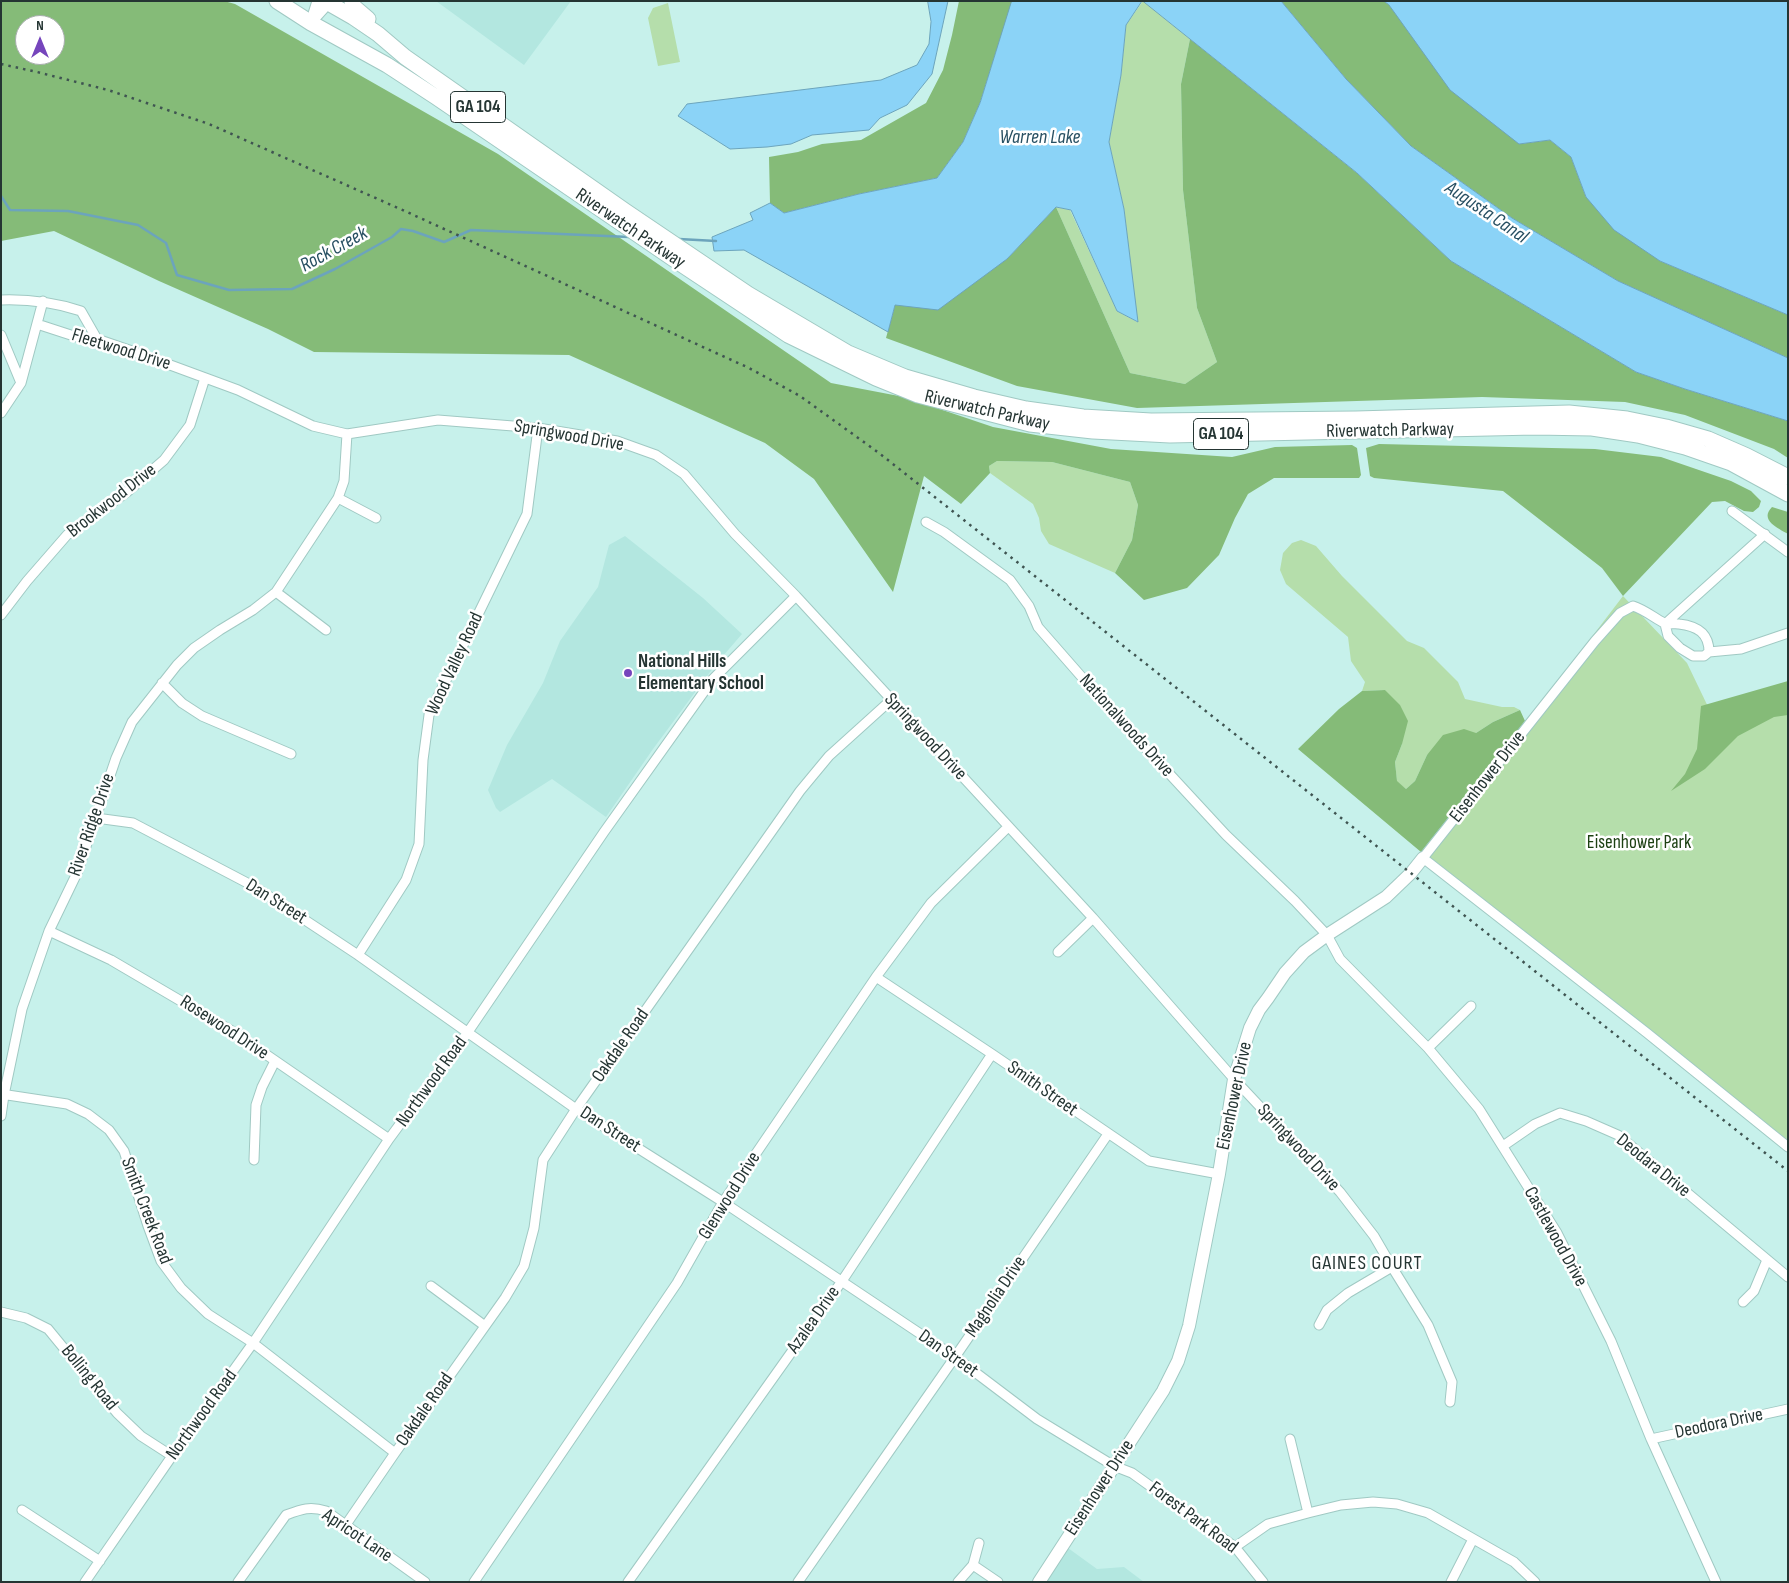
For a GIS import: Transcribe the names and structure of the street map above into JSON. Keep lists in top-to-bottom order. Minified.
{"streets":{"main road":["GA 104","Riverwatch Parkway"],"street":["Fleetwood Drive","Springwood Drive","Brookwood Drive","Wood Valley Road","Nationalwoods Drive","Eisenhower Drive","River Ridge Drive","Dan Street","Rosewood Drive","Oakdale Road","Northwood Road","Smith Street","Deodara Drive","Glenwood Drive","Smith Creek Road","Castlewood Drive","Magnolia Drive","Azalea Drive","Bolling Road","Deodora Drive","Forest Park Road","Apricot Lane"]},"crossings":[["GA 104","Riverwatch Parkway"],["Fleetwood Drive","Springwood Drive"],["Fleetwood Drive","Brookwood Drive"],["Springwood Drive","Brookwood Drive"],["Springwood Drive","Wood Valley Road"],["Springwood Drive","Eisenhower Drive"],["Springwood Drive","River Ridge Drive"],["Springwood Drive","Oakdale Road"],["Springwood Drive","Northwood Road"],["Springwood Drive","Glenwood Drive"],["Wood Valley Road","Dan Street"],["Nationalwoods Drive","Eisenhower Drive"],["Nationalwoods Drive","Castlewood Drive"],["Eisenhower Drive","Dan Street"],["Eisenhower Drive","Smith Street"],["Eisenhower Drive","Castlewood Drive"],["Eisenhower Drive","Forest Park Road"],["River Ridge Drive","Dan Street"],["River Ridge Drive","Rosewood Drive"],["River Ridge Drive","Smith Creek Road"],["Dan Street","Oakdale Road"],["Dan Street","Northwood Road"],["Dan Street","Glenwood Drive"],["Dan Street","Magnolia Drive"],["Dan Street","Azalea Drive"],["Dan Street","Forest Park Road"],["Rosewood Drive","Northwood Road"],["Oakdale Road","Smith Creek Road"],["Oakdale Road","Apricot Lane"],["Northwood Road","Smith Creek Road"],["Northwood Road","Bolling Road"],["Smith Street","Glenwood Drive"],["Smith Street","Magnolia Drive"],["Smith Street","Azalea Drive"],["Deodara Drive","Castlewood Drive"],["Castlewood Drive","Deodora Drive"]],"districts":["GAINES COURT"],"water":["Warren Lake","Augusta Canal","Rock Creek"],"parks":["Eisenhower Park"],"places":["National Hills Elementary School"],"north":"top"}
